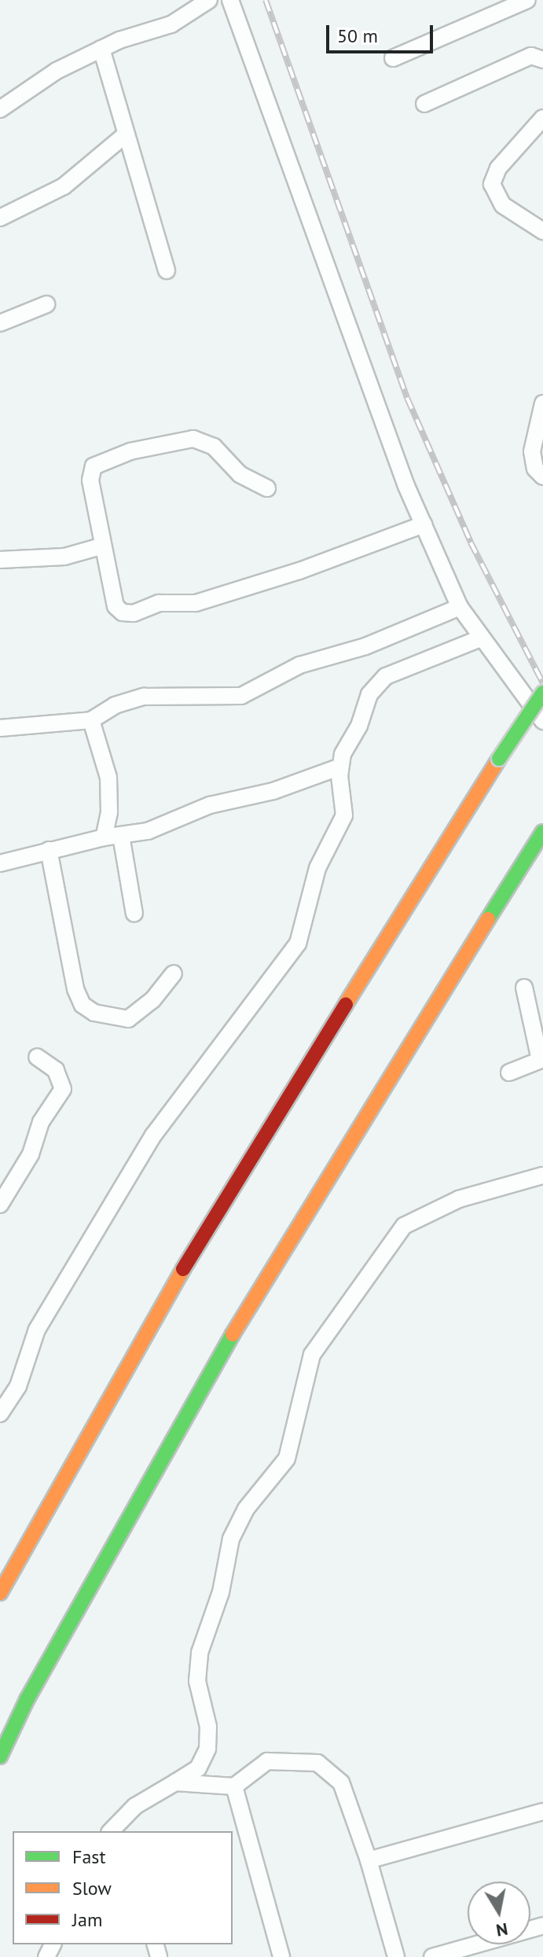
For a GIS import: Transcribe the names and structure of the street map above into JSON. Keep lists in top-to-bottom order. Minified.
{"legend":["Fast","Slow","Jam"],"scale_bar":"50 m","north":"bottom"}
